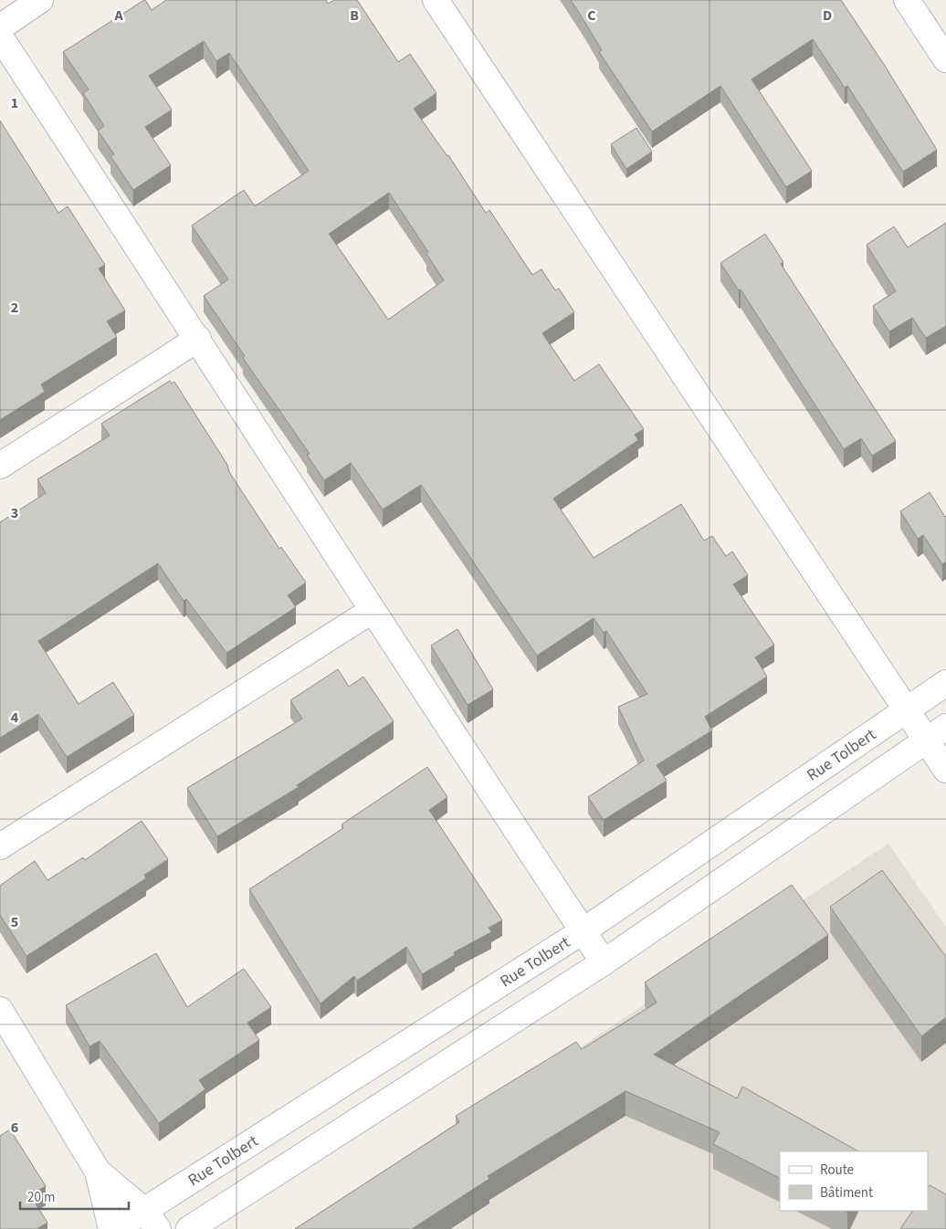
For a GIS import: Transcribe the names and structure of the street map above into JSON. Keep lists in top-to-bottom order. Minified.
{"streets":{"street":["Rue Tolbert"]},"legend":["Route","Bâtiment"],"scale_bar":"20 m","grid":{"columns":["A","B","C","D"],"rows":["1","2","3","4","5","6"]}}
